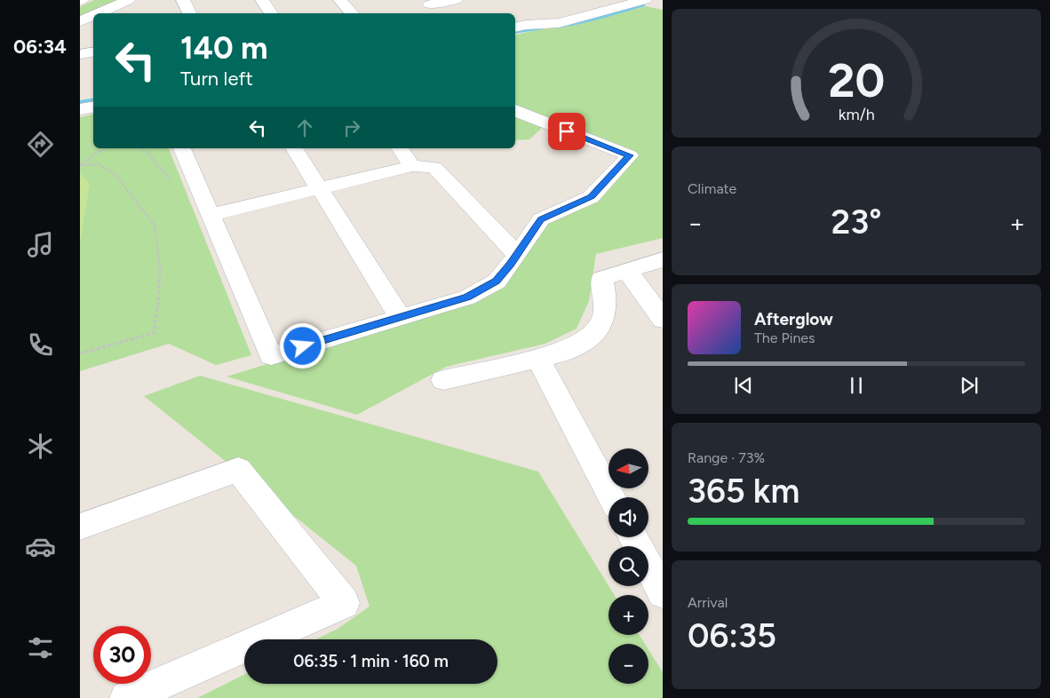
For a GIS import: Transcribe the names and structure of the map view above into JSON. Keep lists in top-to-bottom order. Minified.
{"north":"left","page":{"tabs":"06:34","turn":["140 m","Turn left"],"tile":["Climate",["Range · 73%","365 km"],["Arrival","06:35"]],"heat":["−","23°","+"],"song":["Afterglow","The Pines"],"map_buttons":["+","−"],"limit":"30","trip":"06:35 · 1 min · 160 m","gauge":["20","km/h"]}}
